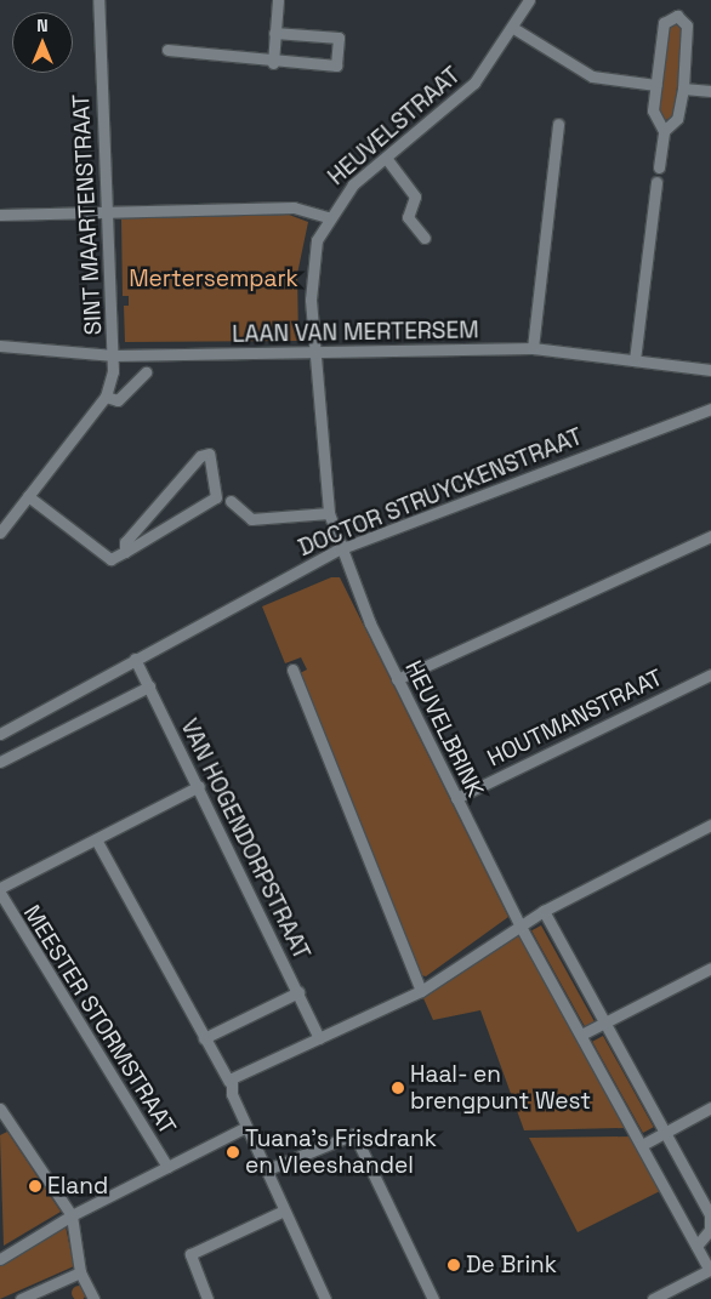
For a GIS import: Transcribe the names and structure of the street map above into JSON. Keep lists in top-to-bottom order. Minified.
{"streets":{"street":["HEUVELSTRAAT","SINT MAARTENSTRAAT","LAAN VAN MERTERSEM","DOCTOR STRUYCKENSTRAAT","HOUTMANSTRAAT","HEUVELBRINK","VAN HOGENDORPSTRAAT","MEESTER STORMSTRAAT"]},"crossings":[["HEUVELSTRAAT","SINT MAARTENSTRAAT"],["HEUVELSTRAAT","HEUVELBRINK"],["SINT MAARTENSTRAAT","LAAN VAN MERTERSEM"],["LAAN VAN MERTERSEM","HEUVELBRINK"],["DOCTOR STRUYCKENSTRAAT","HEUVELBRINK"],["DOCTOR STRUYCKENSTRAAT","VAN HOGENDORPSTRAAT"],["HOUTMANSTRAAT","HEUVELBRINK"]],"parks":["Mertersempark"],"places":["Haal- en brengpunt West","Tuana's Frisdrank en Vleeshandel","Eland","De Brink"],"north":"top"}
